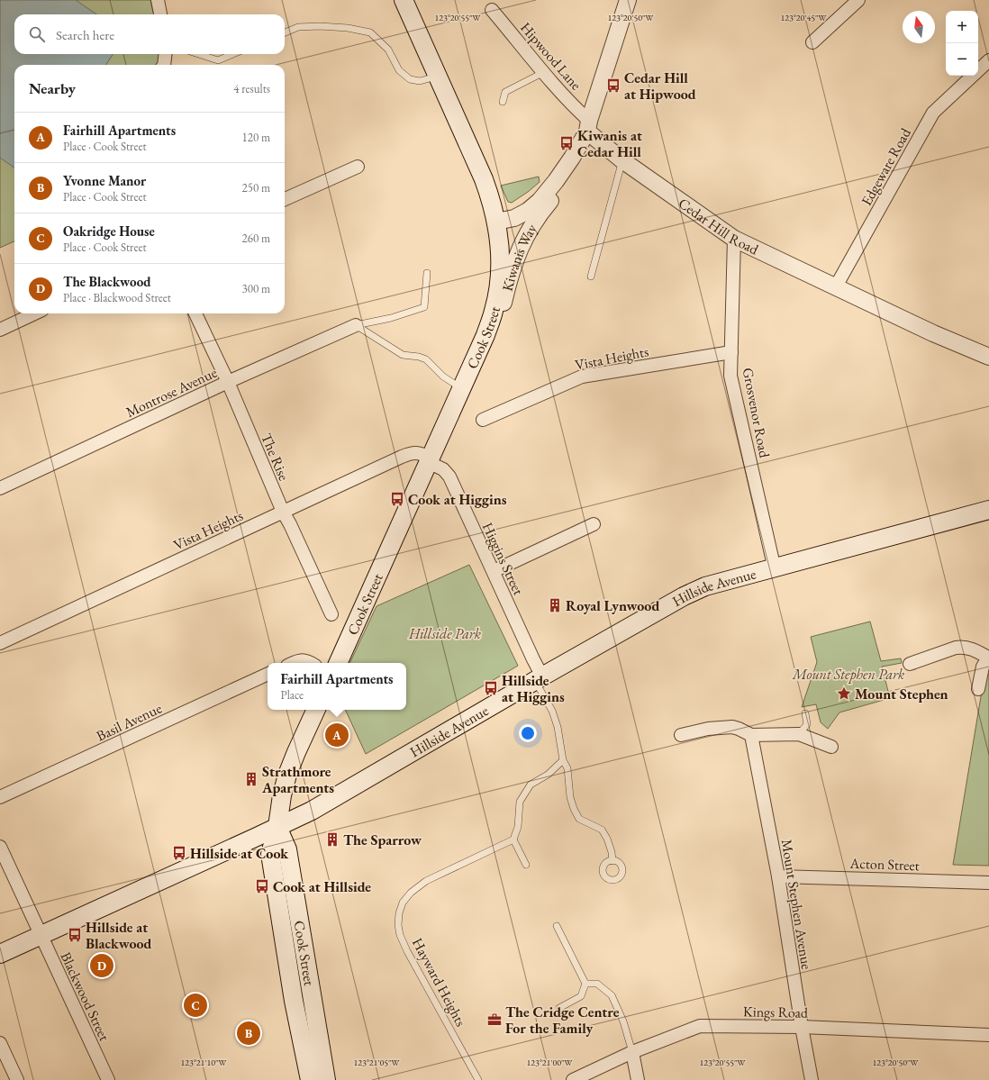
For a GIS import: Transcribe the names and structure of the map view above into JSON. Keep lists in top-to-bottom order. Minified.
{"streets":{"main road":["Cook Street","Hillside Avenue"],"street":["Hipwood Lane","Edgeware Road","Cedar Hill Road","Kiwanis Way","Vista Heights","Montrose Avenue","Grosvenor Road","The Rise","Higgins Street","Basil Avenue","Acton Street","Mount Stephen Avenue","Blackwood Street","Kings Road"],"lane":["Hayward Heights"]},"crossings":[["Hipwood Lane","Cedar Hill Road"],["Hipwood Lane","Kiwanis Way"],["Edgeware Road","Cedar Hill Road"],["Cedar Hill Road","Kiwanis Way"],["Cedar Hill Road","Grosvenor Road"],["Kiwanis Way","Cook Street"],["Cook Street","Vista Heights"],["Cook Street","Higgins Street"],["Cook Street","Hillside Avenue"],["Vista Heights","Grosvenor Road"],["Vista Heights","The Rise"],["Vista Heights","Higgins Street"],["Montrose Avenue","The Rise"],["Grosvenor Road","Hillside Avenue"],["Higgins Street","Hillside Avenue"],["Hillside Avenue","Blackwood Street"],["Acton Street","Mount Stephen Avenue"],["Mount Stephen Avenue","Kings Road"]],"parks":["Hillside Park","Mount Stephen Park"],"places":{"bus stop":["Cedar Hill at Hipwood","Kiwanis at Cedar Hill","Cook at Higgins","Hillside at Higgins","Hillside at Cook","Cook at Hillside","Hillside at Blackwood"],"building":["Royal Lynwood","Strathmore Apartments","The Sparrow"],"place":["Mount Stephen"],"office":["The Cridge Centre For the Family"]},"north":"top","page":{"map_buttons":["+","−"],"search":"Search here","heading":["Nearby","4 results"],"list":[{"mark":"A","name":"Fairhill Apartments","note":"Place · Cook Street","value":"120 m"},{"mark":"B","name":"Yvonne Manor","note":"Place · Cook Street","value":"250 m"},{"mark":"C","name":"Oakridge House","note":"Place · Cook Street","value":"260 m"},{"mark":"D","name":"The Blackwood","note":"Place · Blackwood Street","value":"300 m"}],"popup":["Fairhill Apartments","Place"],"pins":["A","D","C","B"]},"coordinates":["123°20'55\"W","123°20'50\"W","123°20'45\"W","123°21'10\"W","123°21'05\"W","123°21'00\"W"]}
